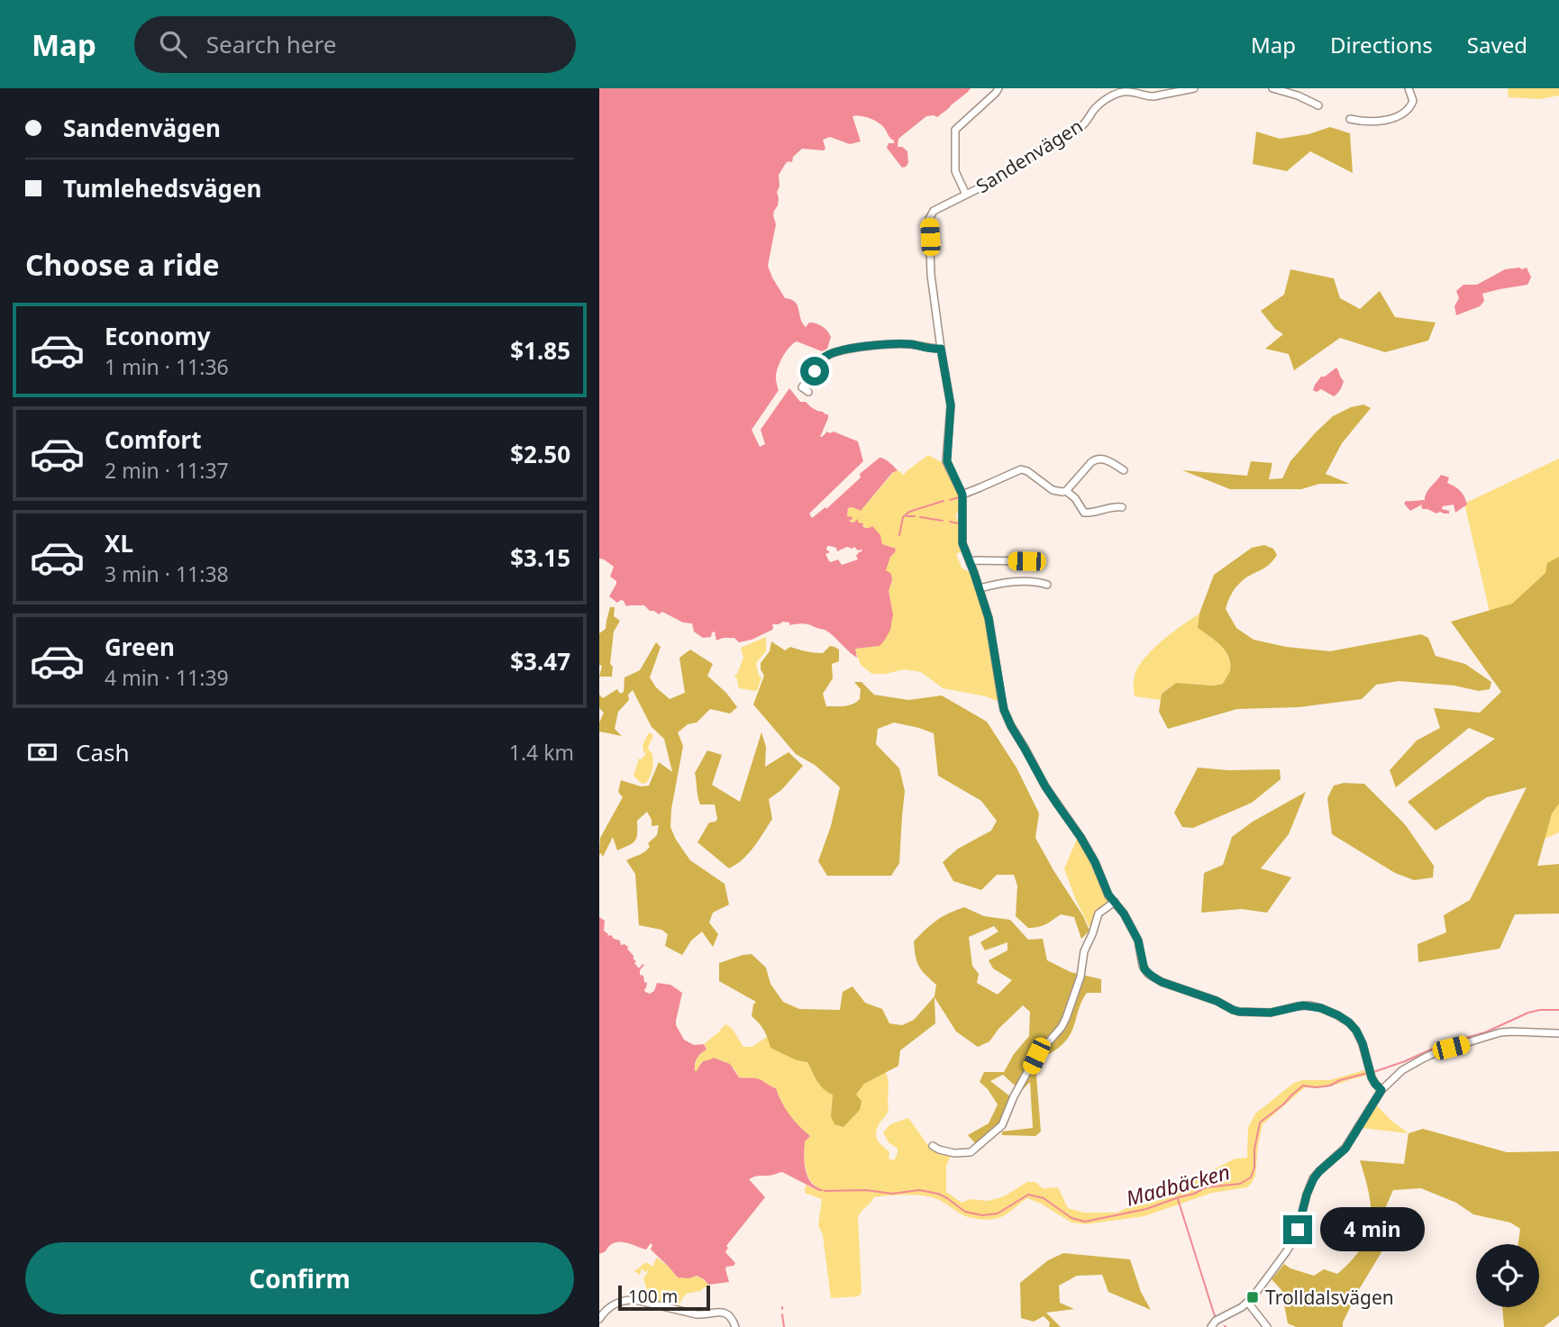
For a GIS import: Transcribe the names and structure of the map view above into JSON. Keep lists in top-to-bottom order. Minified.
{"streets":{"street":["Sandenvägen"]},"water":["Madbäcken"],"places":{"transit":["Trolldalsvägen"]},"scale_bar":"100 m","page":{"header":"Map","search":"Search here","nav":["Map","Directions","Saved"],"banner":["Sandenvägen","Tumlehedsvägen"],"heading":"Choose a ride","list":[{"name":"Economy","note":"1 min · 11:36","value":"$1.85"},{"name":"Comfort","note":"2 min · 11:37","value":"$2.50"},{"name":"XL","note":"3 min · 11:38","value":"$3.15"},{"name":"Green","note":"4 min · 11:39","value":"$3.47"}],"pay":["Cash","1.4 km"],"bubble":"4 min","buttons":"Confirm","scale":"100 m"}}
